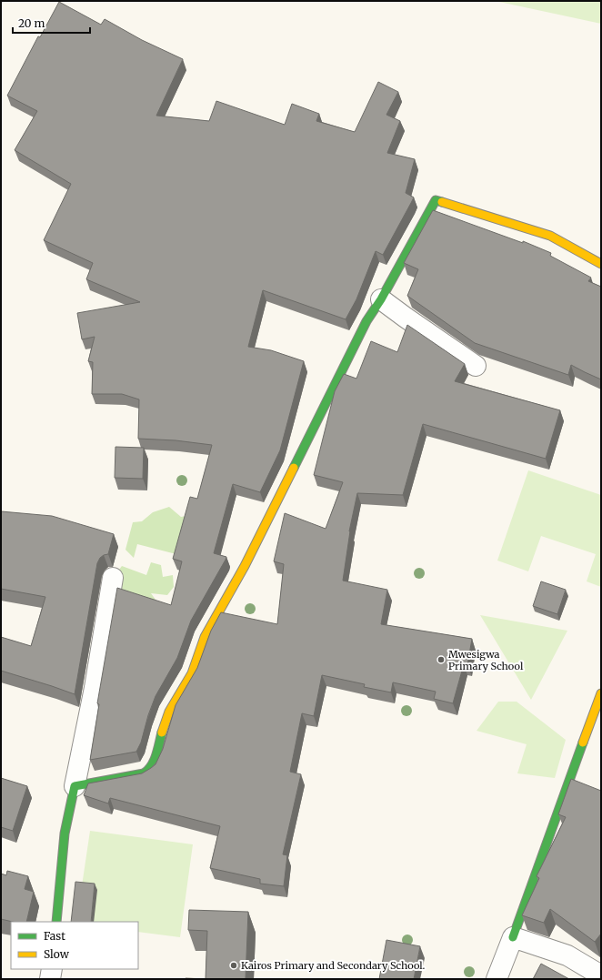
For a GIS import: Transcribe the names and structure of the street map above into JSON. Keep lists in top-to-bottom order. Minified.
{"places":["Mwesigwa Primary School","Kairos Primary and Secondary School."],"legend":["Fast","Slow"],"scale_bar":"20 m"}
